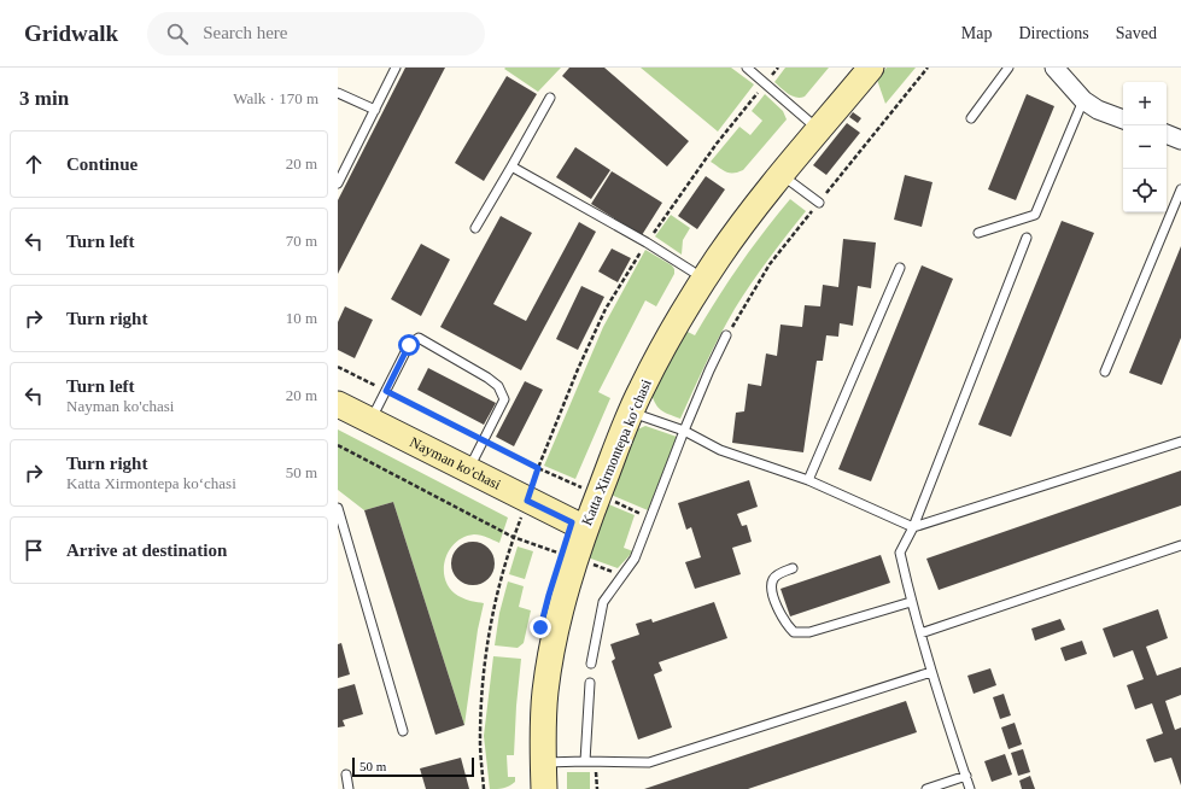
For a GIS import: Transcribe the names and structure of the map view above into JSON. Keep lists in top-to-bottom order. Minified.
{"streets":{"main road":["Katta Xirmontepa koʻchasi","Nayman ko'chasi"]},"crossings":[["Katta Xirmontepa koʻchasi","Nayman ko'chasi"]],"scale_bar":"50 m","page":{"header":"Gridwalk","search":"Search here","nav":["Map","Directions","Saved"],"heading":["3 min","Walk · 170 m"],"map_buttons":["+","−"],"list":[["Continue","20 m"],["Turn left","70 m"],["Turn right","10 m"],["Turn left","Nayman ko'chasi","20 m"],["Turn right","Katta Xirmontepa koʻchasi","50 m"],"Arrive at destination"],"scale":"50 m"}}
